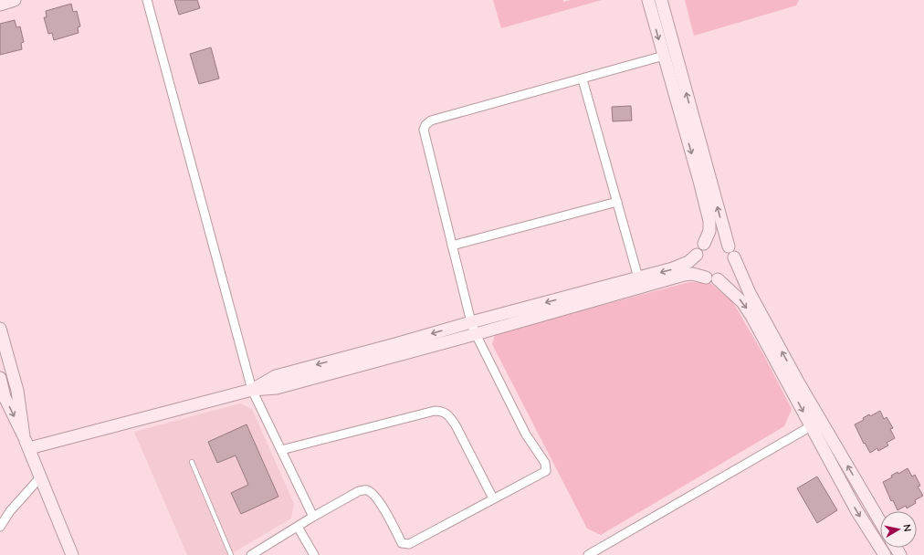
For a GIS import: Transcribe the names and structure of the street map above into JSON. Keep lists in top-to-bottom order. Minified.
{"north":"right"}
